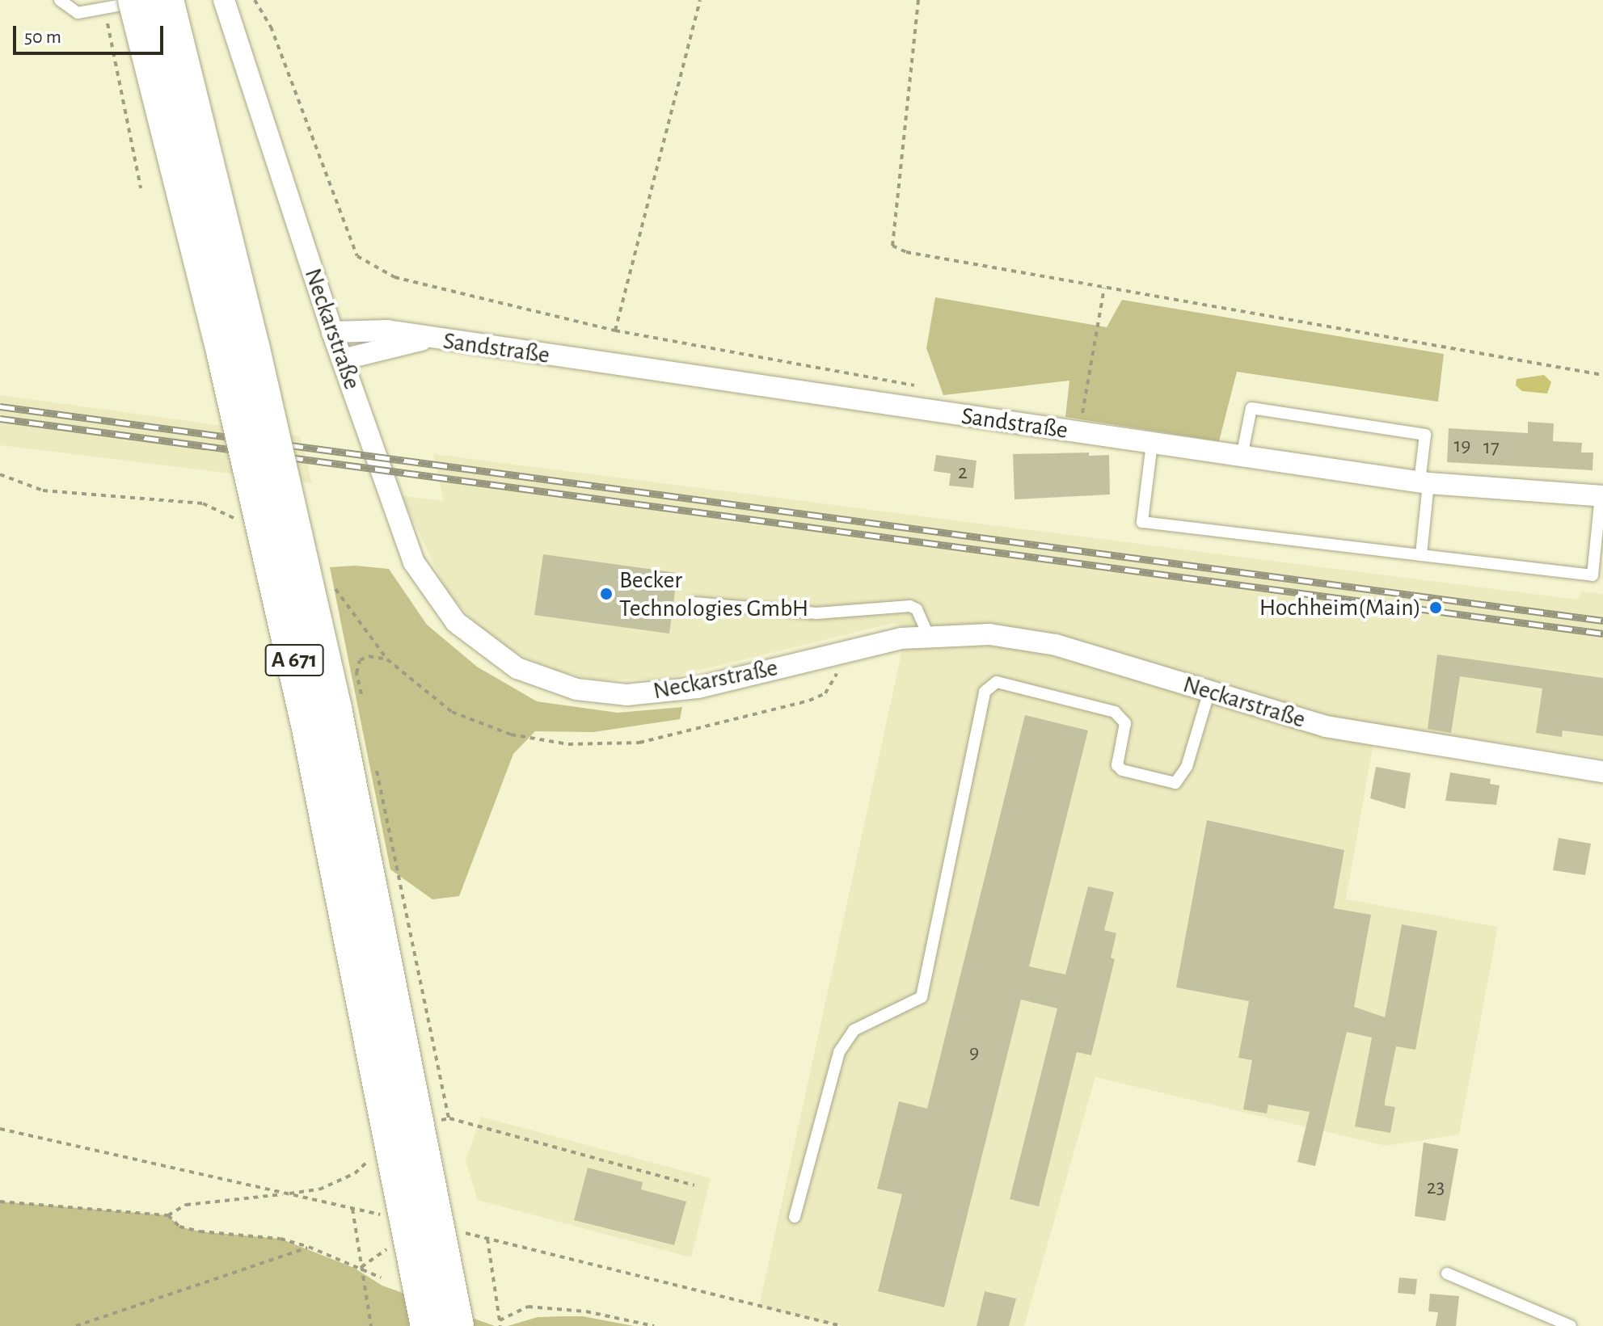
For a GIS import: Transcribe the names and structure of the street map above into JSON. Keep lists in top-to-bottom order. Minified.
{"streets":{"highway":["A 671"],"street":["Neckarstraße","Sandstraße"]},"crossings":[["Neckarstraße","Sandstraße"]],"places":["Becker Technologies GmbH","Hochheim(Main)"],"house_numbers":["19","17","2","9","23"],"scale_bar":"50 m"}
